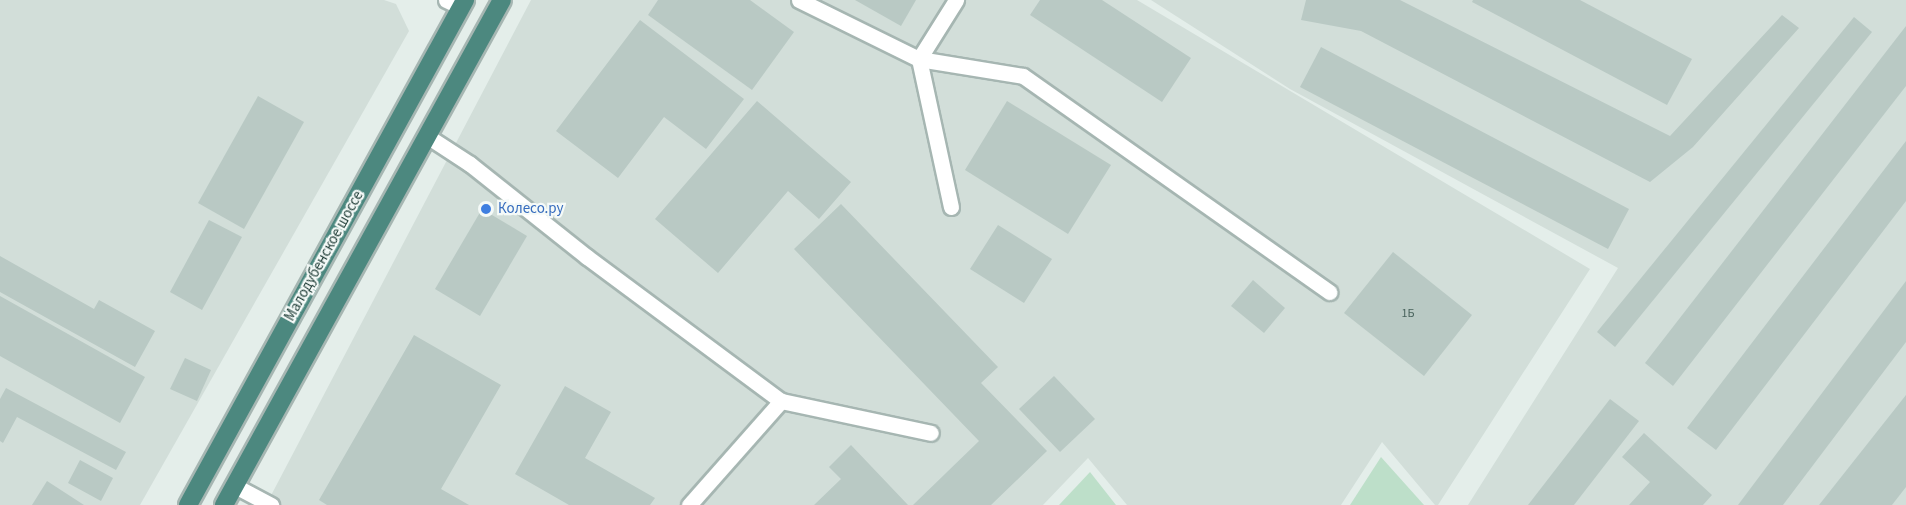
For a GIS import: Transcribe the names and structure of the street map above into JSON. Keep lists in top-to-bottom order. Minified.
{"streets":{"highway":["Малодубенское шоссе"]},"places":["Колесо.ру"],"house_numbers":["1Б"]}
